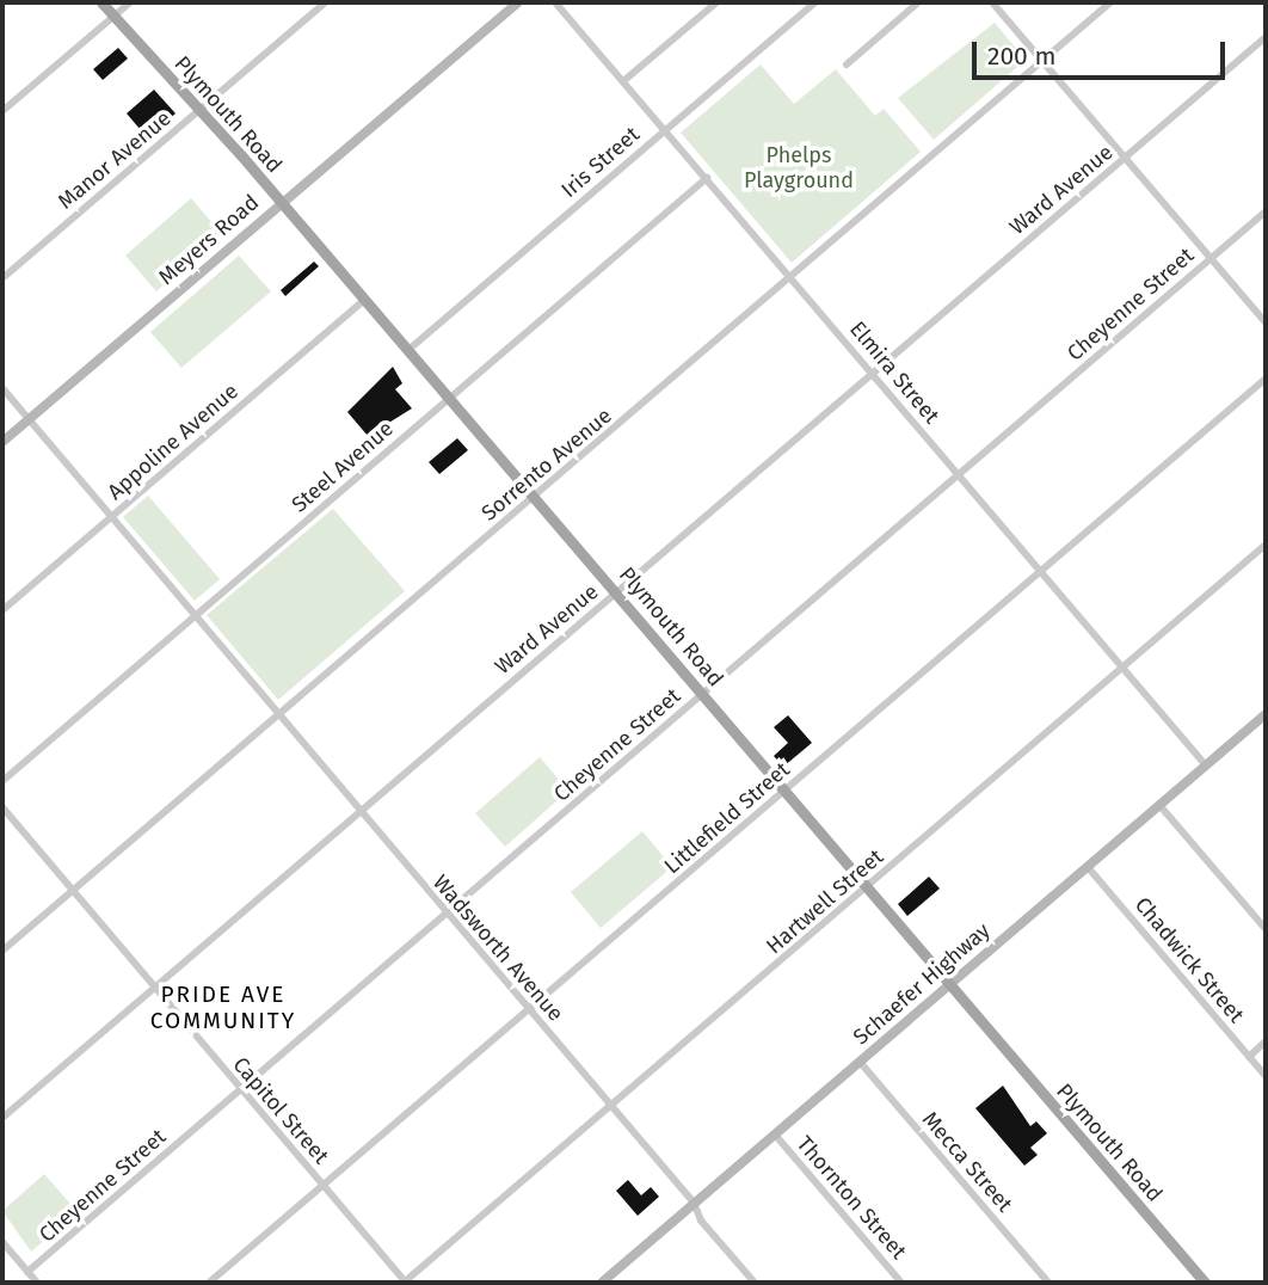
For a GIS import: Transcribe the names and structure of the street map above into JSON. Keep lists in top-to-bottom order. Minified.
{"streets":{"main road":["Plymouth Road"],"street":["Manor Avenue","Iris Street","Ward Avenue","Meyers Road","Cheyenne Street","Elmira Street","Appoline Avenue","Sorrento Avenue","Steel Avenue","Littlefield Street","Hartwell Street","Wadsworth Avenue","Chadwick Street","Schaefer Highway","Capitol Street","Mecca Street","Thornton Street"]},"crossings":[["Plymouth Road","Manor Avenue"],["Plymouth Road","Iris Street"],["Plymouth Road","Ward Avenue"],["Plymouth Road","Meyers Road"],["Plymouth Road","Cheyenne Street"],["Plymouth Road","Appoline Avenue"],["Plymouth Road","Sorrento Avenue"],["Plymouth Road","Steel Avenue"],["Plymouth Road","Littlefield Street"],["Plymouth Road","Hartwell Street"],["Plymouth Road","Schaefer Highway"],["Iris Street","Elmira Street"],["Ward Avenue","Elmira Street"],["Ward Avenue","Wadsworth Avenue"],["Ward Avenue","Capitol Street"],["Cheyenne Street","Elmira Street"],["Cheyenne Street","Wadsworth Avenue"],["Cheyenne Street","Capitol Street"],["Elmira Street","Sorrento Avenue"],["Elmira Street","Steel Avenue"],["Elmira Street","Littlefield Street"],["Elmira Street","Hartwell Street"],["Elmira Street","Schaefer Highway"],["Sorrento Avenue","Wadsworth Avenue"],["Sorrento Avenue","Capitol Street"],["Steel Avenue","Wadsworth Avenue"],["Littlefield Street","Wadsworth Avenue"],["Littlefield Street","Capitol Street"],["Hartwell Street","Wadsworth Avenue"],["Hartwell Street","Capitol Street"],["Wadsworth Avenue","Schaefer Highway"],["Chadwick Street","Schaefer Highway"],["Schaefer Highway","Mecca Street"],["Schaefer Highway","Thornton Street"]],"districts":["PRIDE AVE COMMUNITY"],"parks":["Phelps Playground"],"scale_bar":"200 m"}
